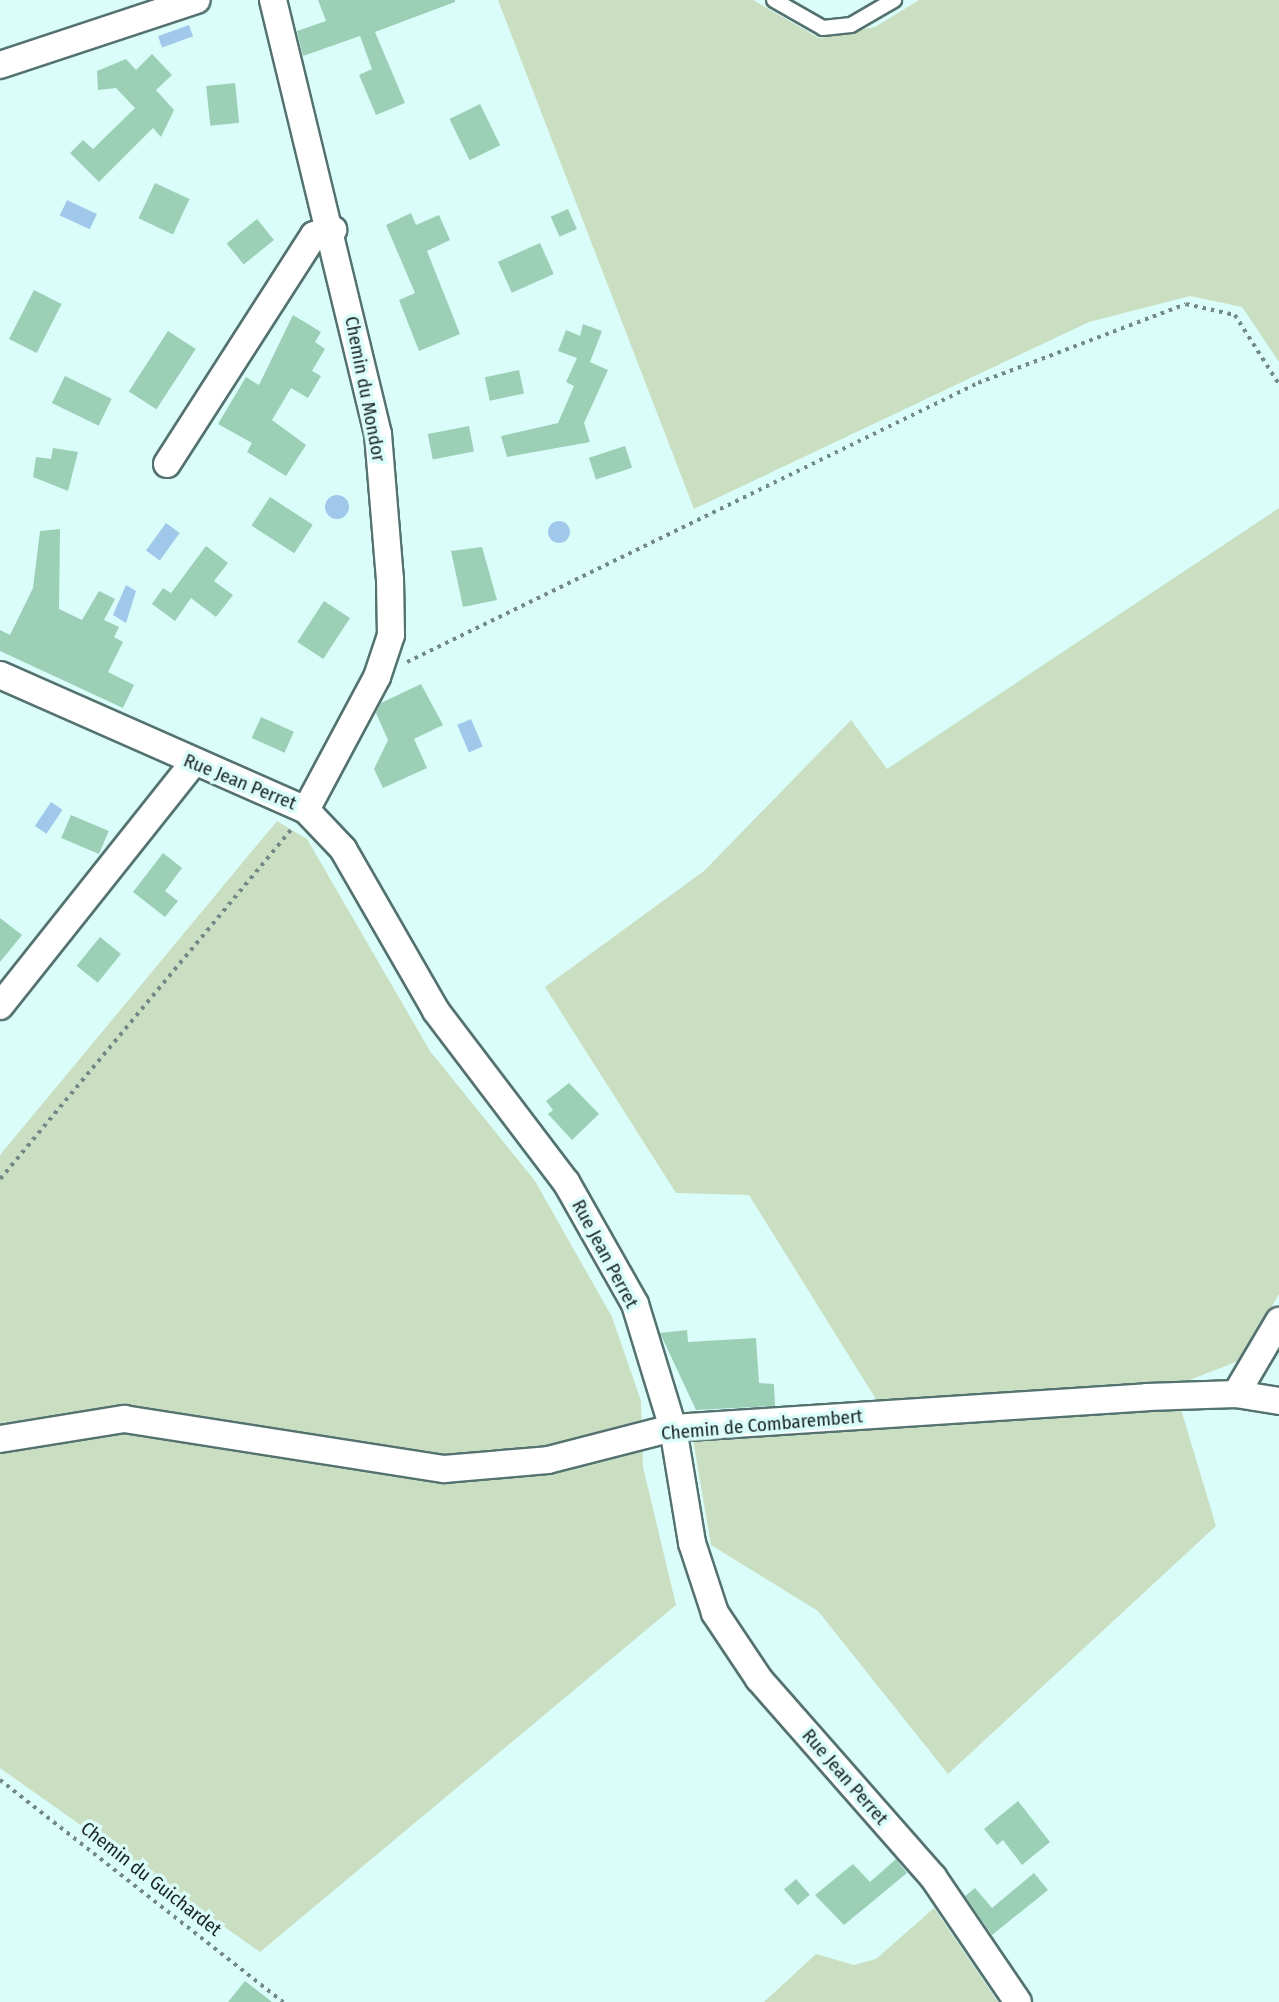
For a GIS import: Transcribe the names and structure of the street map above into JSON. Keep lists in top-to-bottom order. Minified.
{"streets":{"street":["Chemin du Mondor","Rue Jean Perret","Chemin de Combarembert"],"path":["Chemin du Guichardet"]},"crossings":[["Chemin du Mondor","Rue Jean Perret"],["Rue Jean Perret","Chemin de Combarembert"]]}
